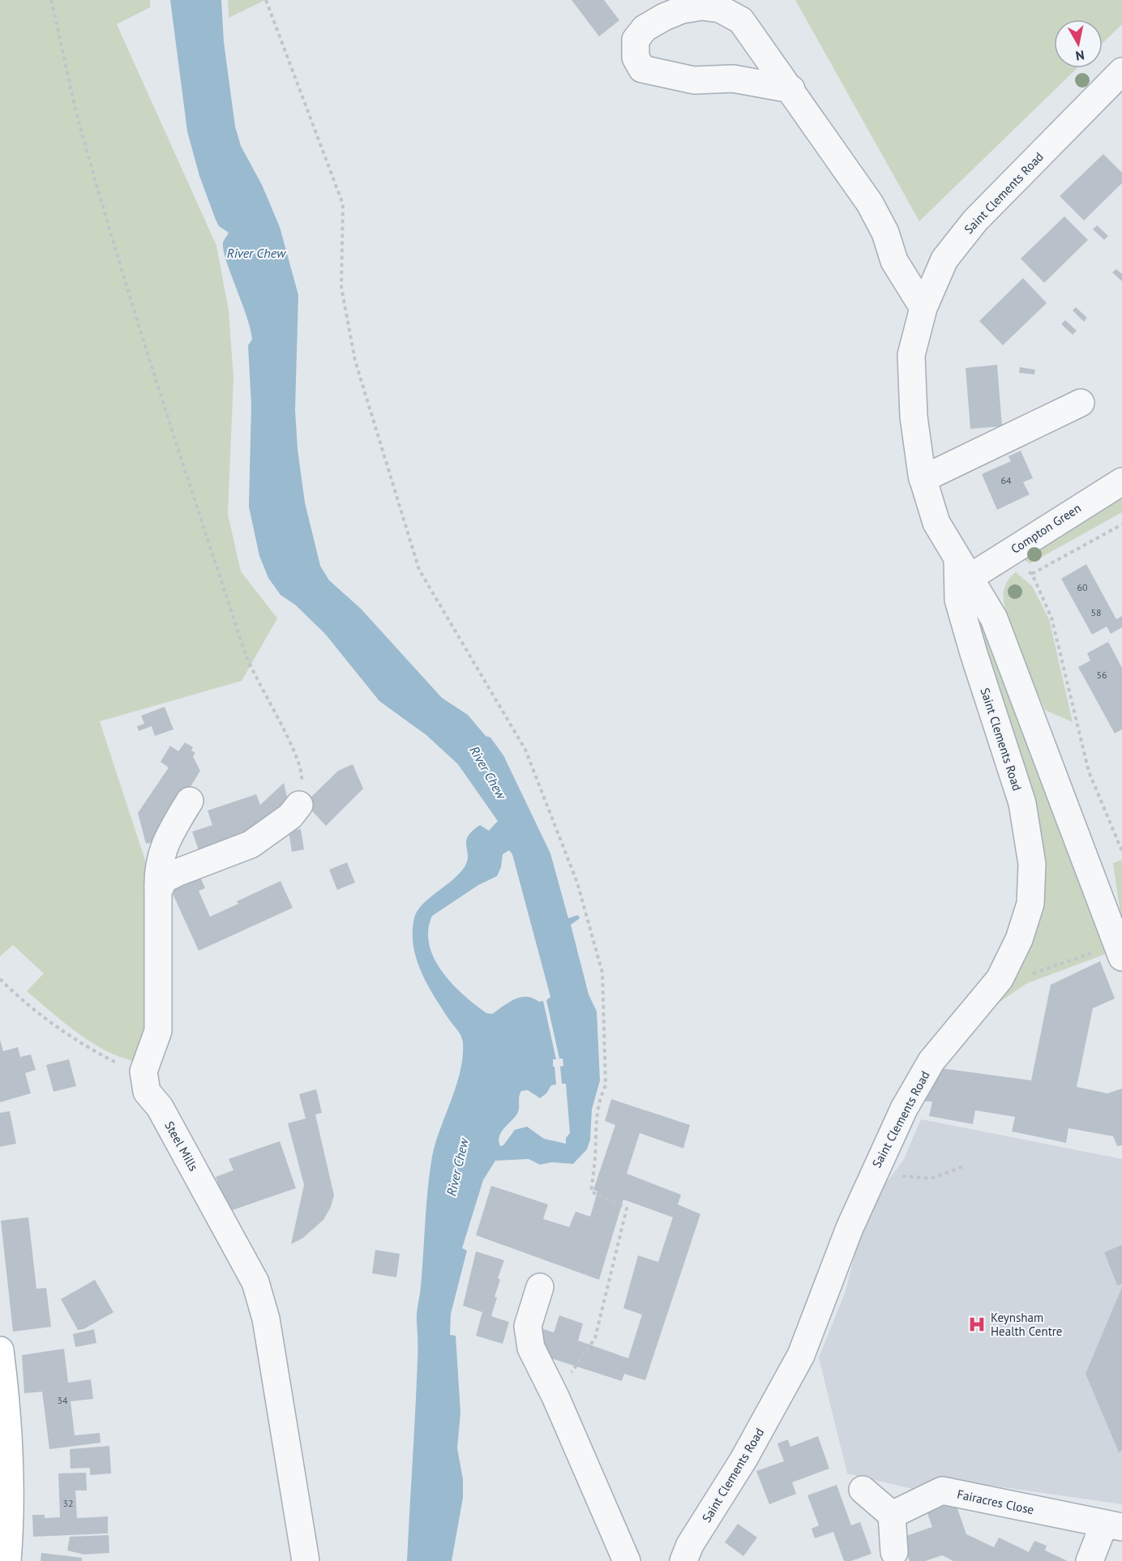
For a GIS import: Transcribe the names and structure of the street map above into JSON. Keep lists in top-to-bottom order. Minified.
{"streets":{"street":["Saint Clements Road","Compton Green","Steel Mills","Fairacres Close"]},"crossings":[["Saint Clements Road","Compton Green"]],"water":["River Chew"],"places":{"hospital":["Keynsham Health Centre"]},"house_numbers":["64","60","58","56","34","32"],"north":"bottom"}
